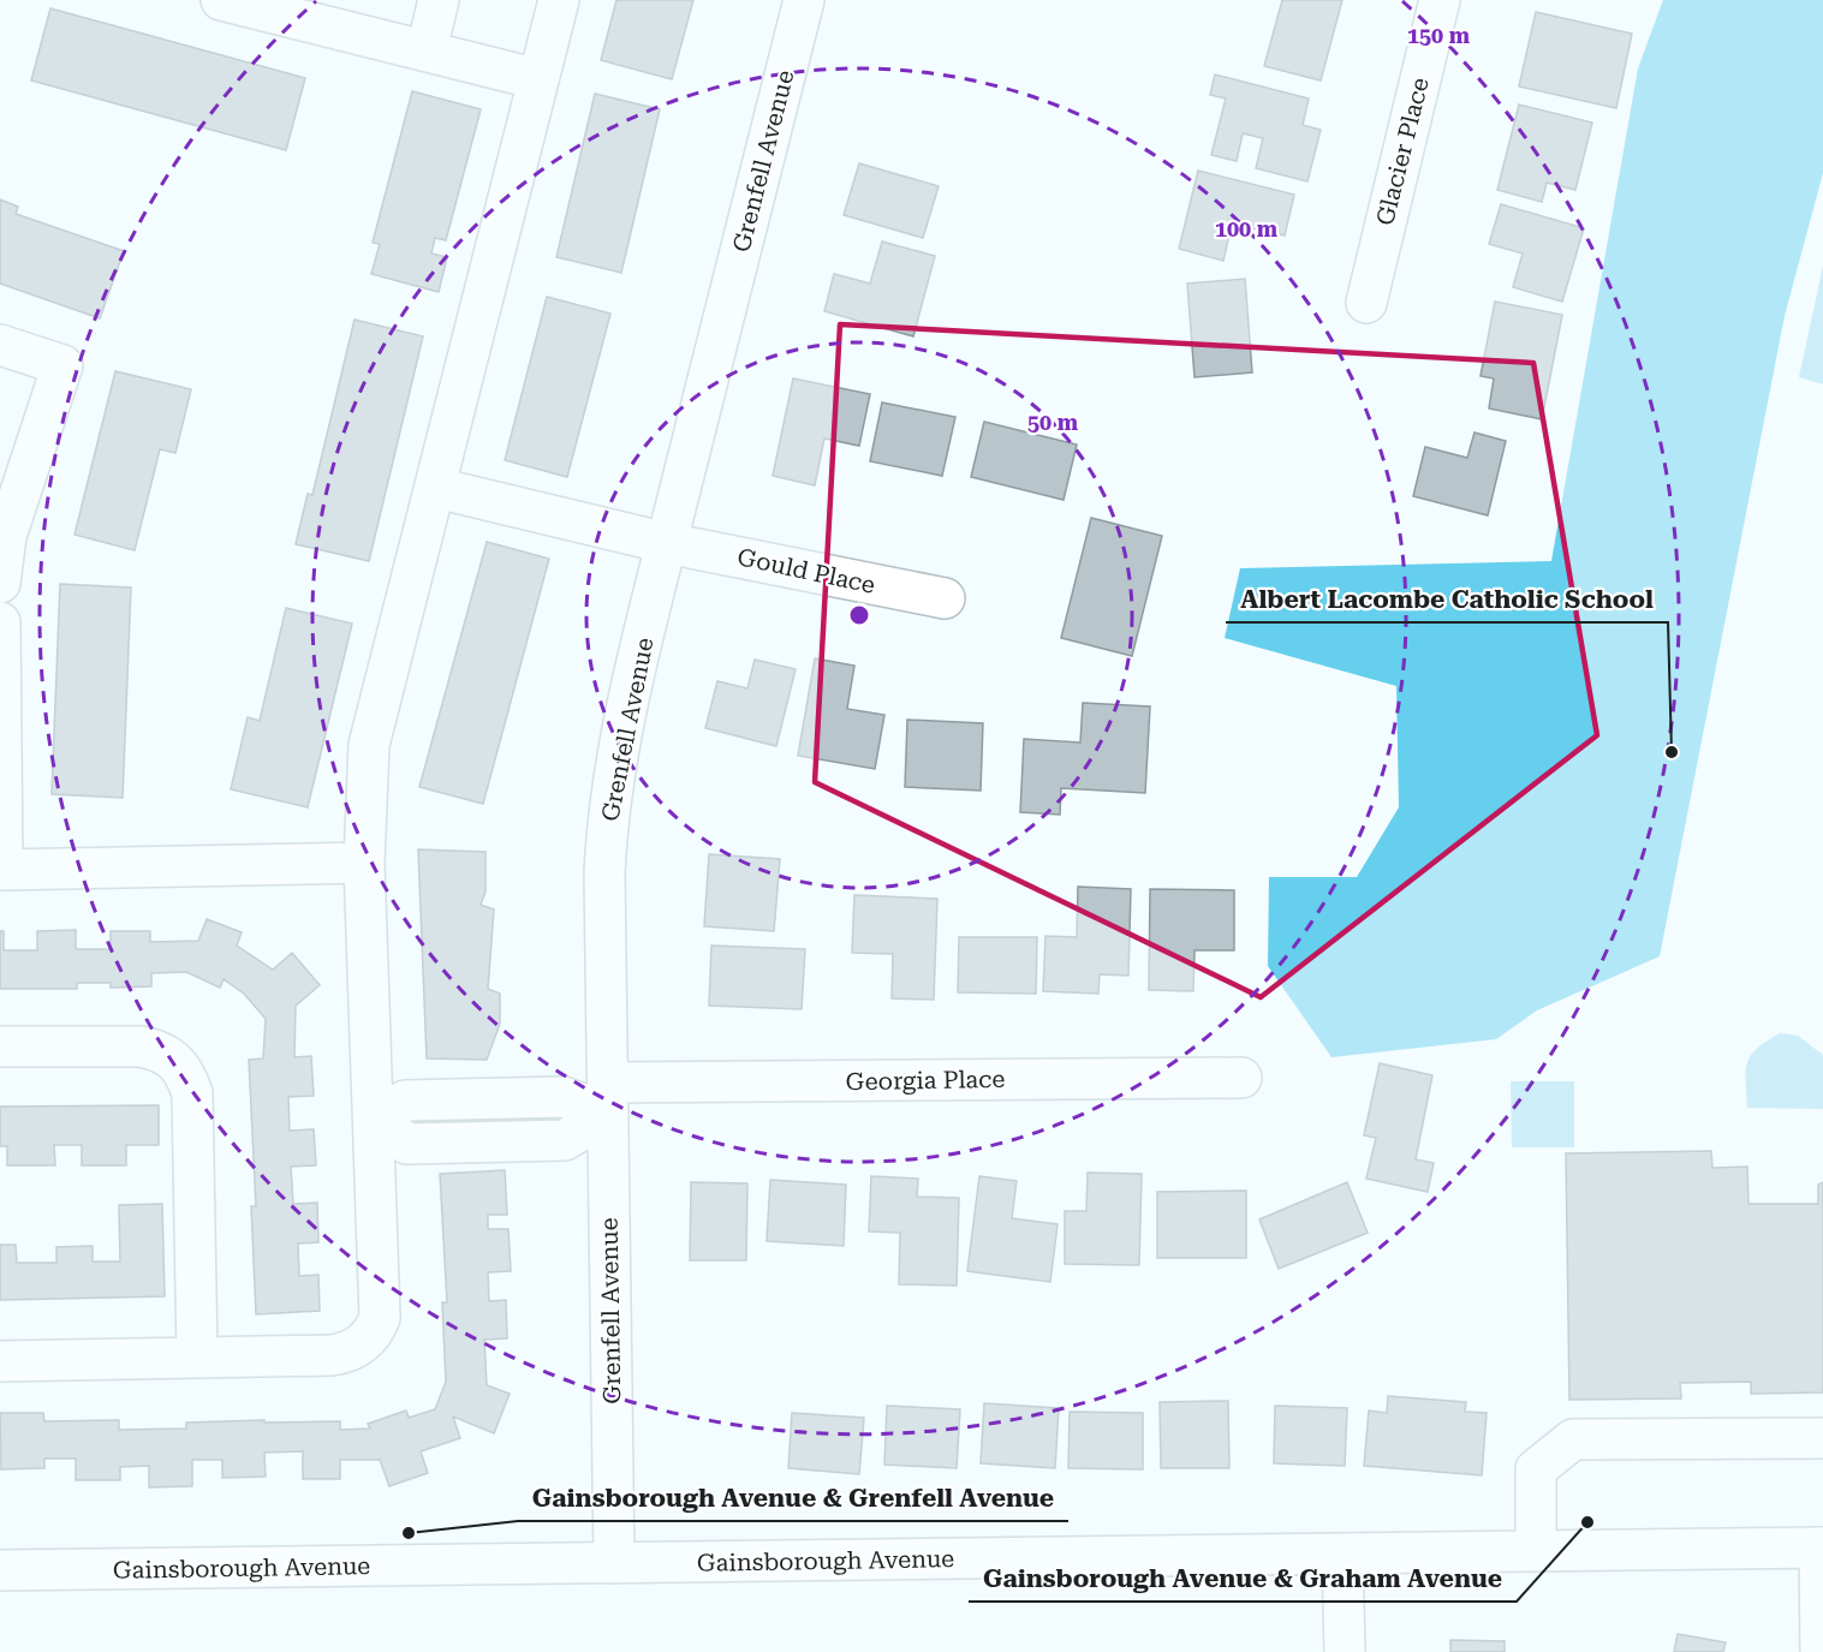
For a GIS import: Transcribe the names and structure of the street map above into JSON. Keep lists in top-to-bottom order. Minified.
{"streets":{"street":["Glacier Place","Grenfell Avenue","Gould Place","Georgia Place","Gainsborough Avenue"]},"crossings":[["Grenfell Avenue","Gould Place"],["Grenfell Avenue","Georgia Place"],["Grenfell Avenue","Gainsborough Avenue"]],"places":["Albert Lacombe Catholic School","Gainsborough Avenue & Graham Avenue","Gainsborough Avenue & Grenfell Avenue"],"rings":["150 m","100 m","50 m"]}
